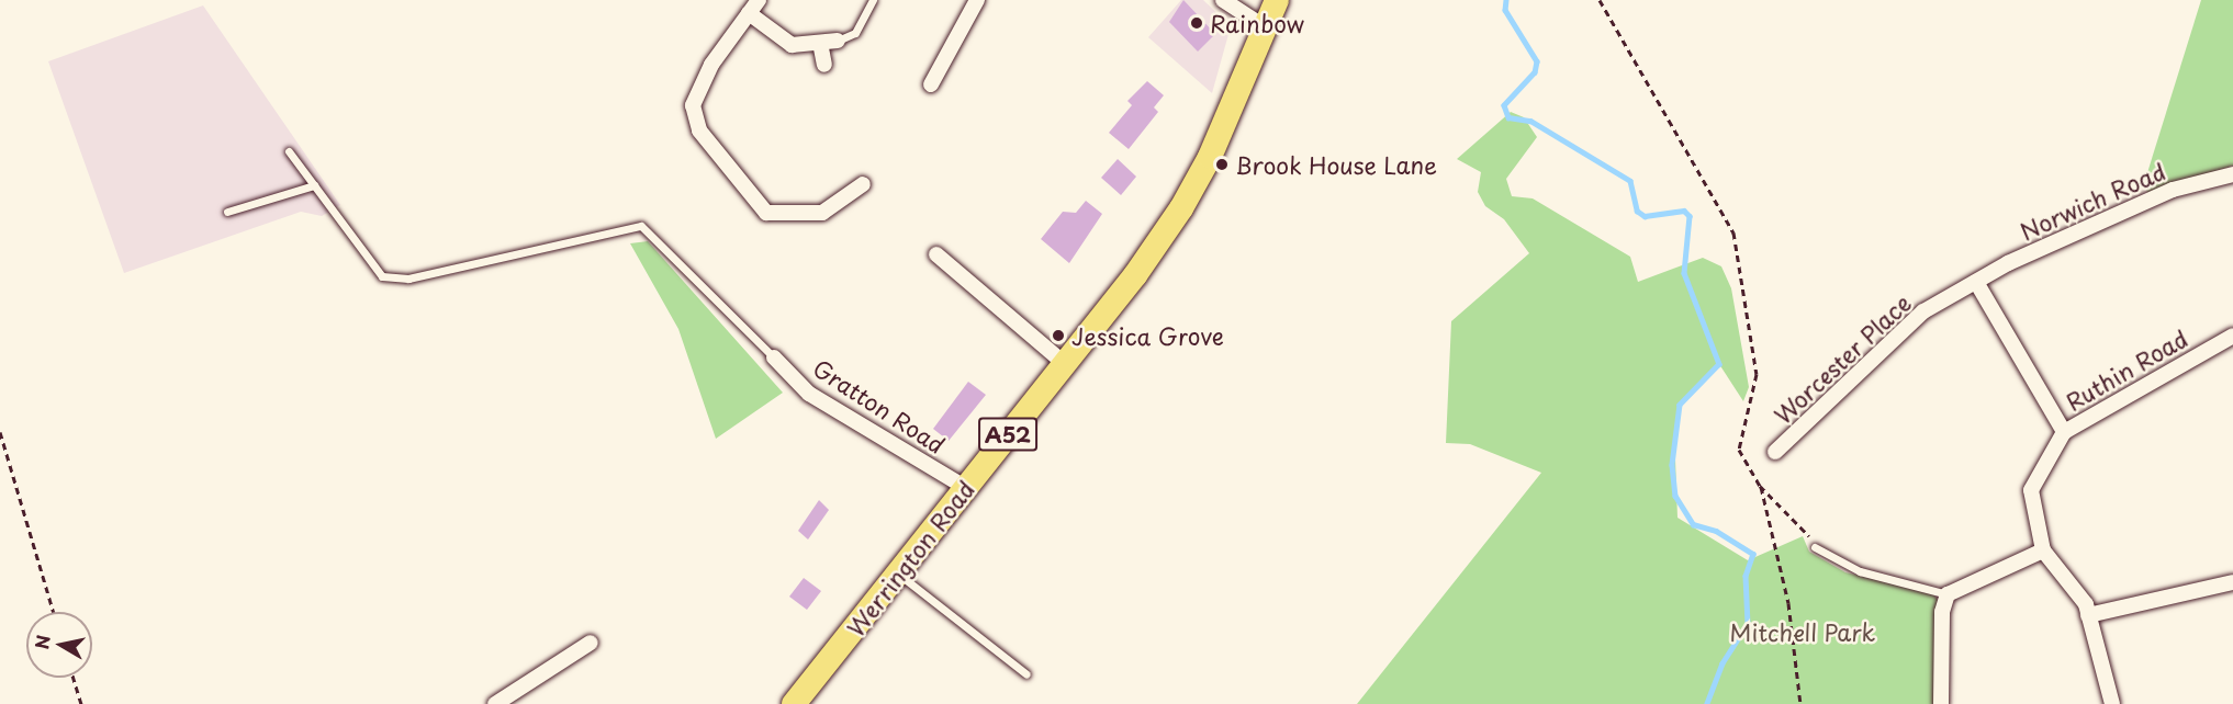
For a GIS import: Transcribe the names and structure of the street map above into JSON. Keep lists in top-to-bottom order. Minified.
{"streets":{"highway":["A52","Werrington Road"],"street":["Norwich Road","Worcester Place","Ruthin Road","Gratton Road"]},"crossings":[["Norwich Road","Worcester Place"],["Gratton Road","Werrington Road"],["A52","Werrington Road"]],"parks":["Mitchell Park"],"places":["Rainbow","Brook House Lane","Jessica Grove"],"north":"left"}
